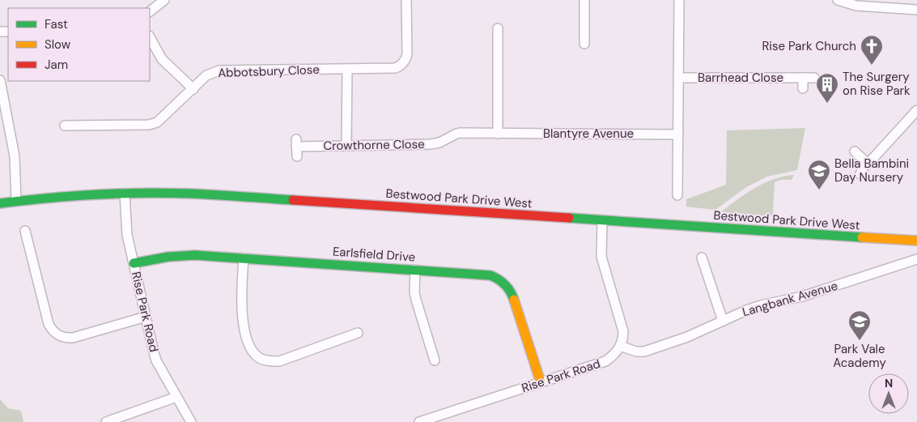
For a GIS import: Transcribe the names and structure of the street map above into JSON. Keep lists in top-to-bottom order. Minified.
{"streets":{"street":["Abbotsbury Close","Barrhead Close","Blantyre Avenue","Crowthorne Close","Bestwood Park Drive West","Earlsfield Drive","Langbank Avenue","Rise Park Road"]},"crossings":[["Blantyre Avenue","Crowthorne Close"],["Bestwood Park Drive West","Rise Park Road"],["Earlsfield Drive","Rise Park Road"],["Langbank Avenue","Rise Park Road"]],"places":{"church":["Rise Park Church"],"building":["The Surgery on Rise Park"],"school or university":["Bella Bambini Day Nursery","Park Vale Academy"]},"legend":["Fast","Slow","Jam"],"north":"top"}
